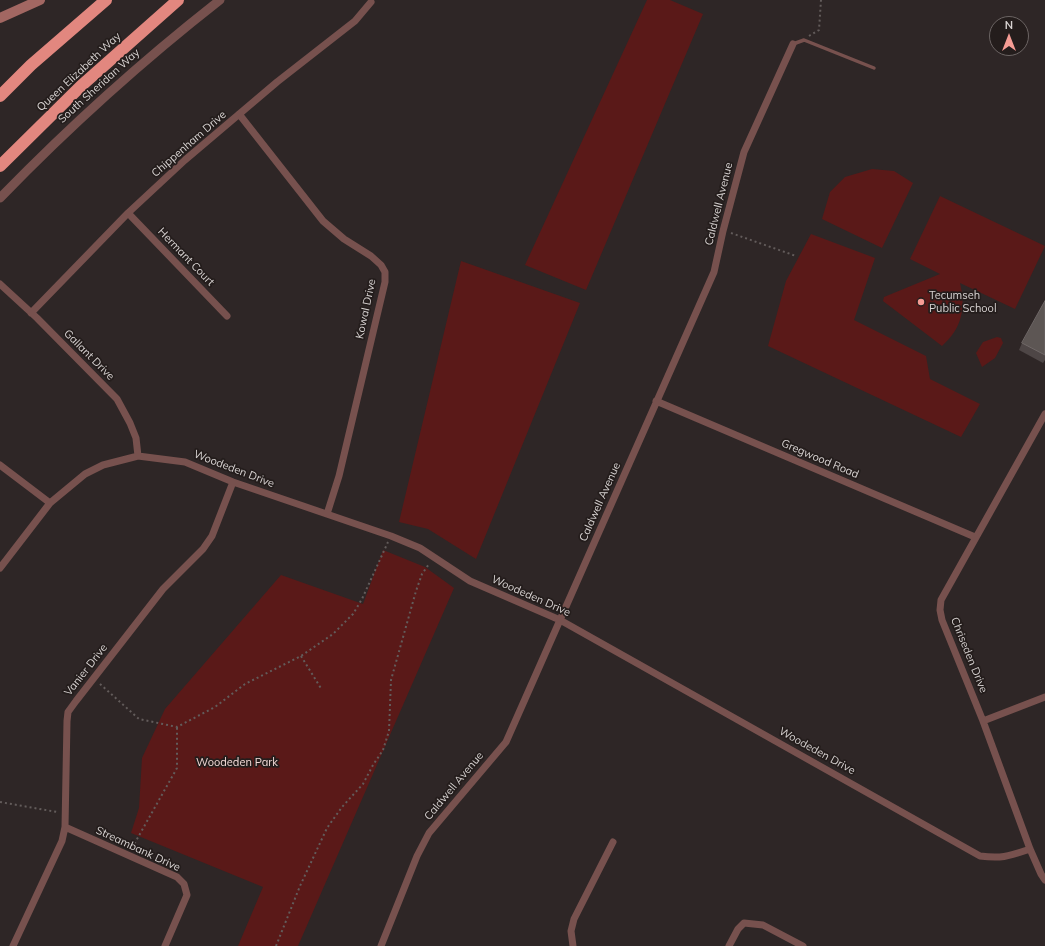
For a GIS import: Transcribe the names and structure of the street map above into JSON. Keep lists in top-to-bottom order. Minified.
{"streets":{"highway":["Queen Elizabeth Way"],"street":["South Sheridan Way","Chippenham Drive","Caldwell Avenue","Hermant Court","Kowal Drive","Gallant Drive","Gregwood Road","Woodeden Drive","Chriseden Drive","Vanier Drive","Streambank Drive"]},"crossings":[["Chippenham Drive","Hermant Court"],["Chippenham Drive","Kowal Drive"],["Chippenham Drive","Gallant Drive"],["Caldwell Avenue","Gregwood Road"],["Caldwell Avenue","Woodeden Drive"],["Kowal Drive","Woodeden Drive"],["Gallant Drive","Woodeden Drive"],["Gregwood Road","Chriseden Drive"],["Woodeden Drive","Chriseden Drive"],["Woodeden Drive","Vanier Drive"],["Vanier Drive","Streambank Drive"]],"parks":["Woodeden Park"],"places":["Tecumseh Public School"],"north":"top"}
